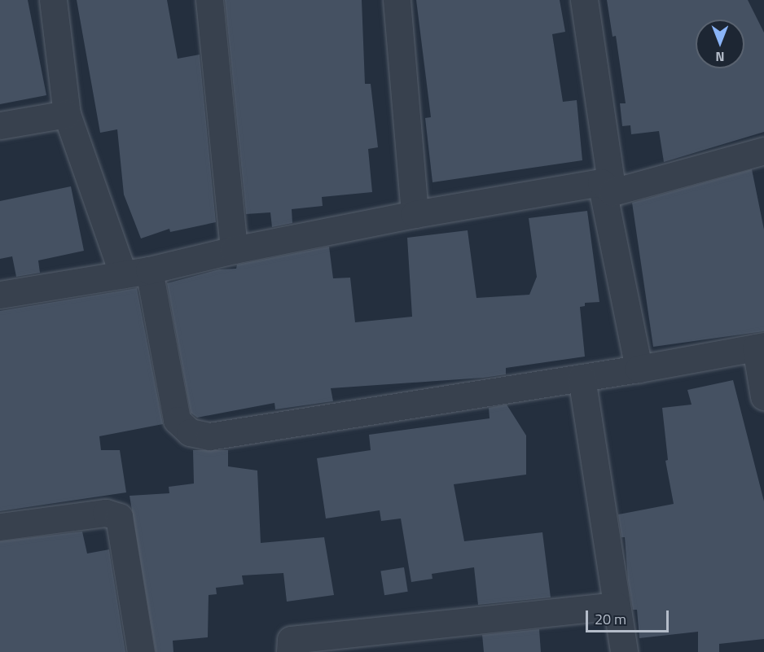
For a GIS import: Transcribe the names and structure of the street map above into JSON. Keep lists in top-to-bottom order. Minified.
{"scale_bar":"20 m","north":"bottom"}
